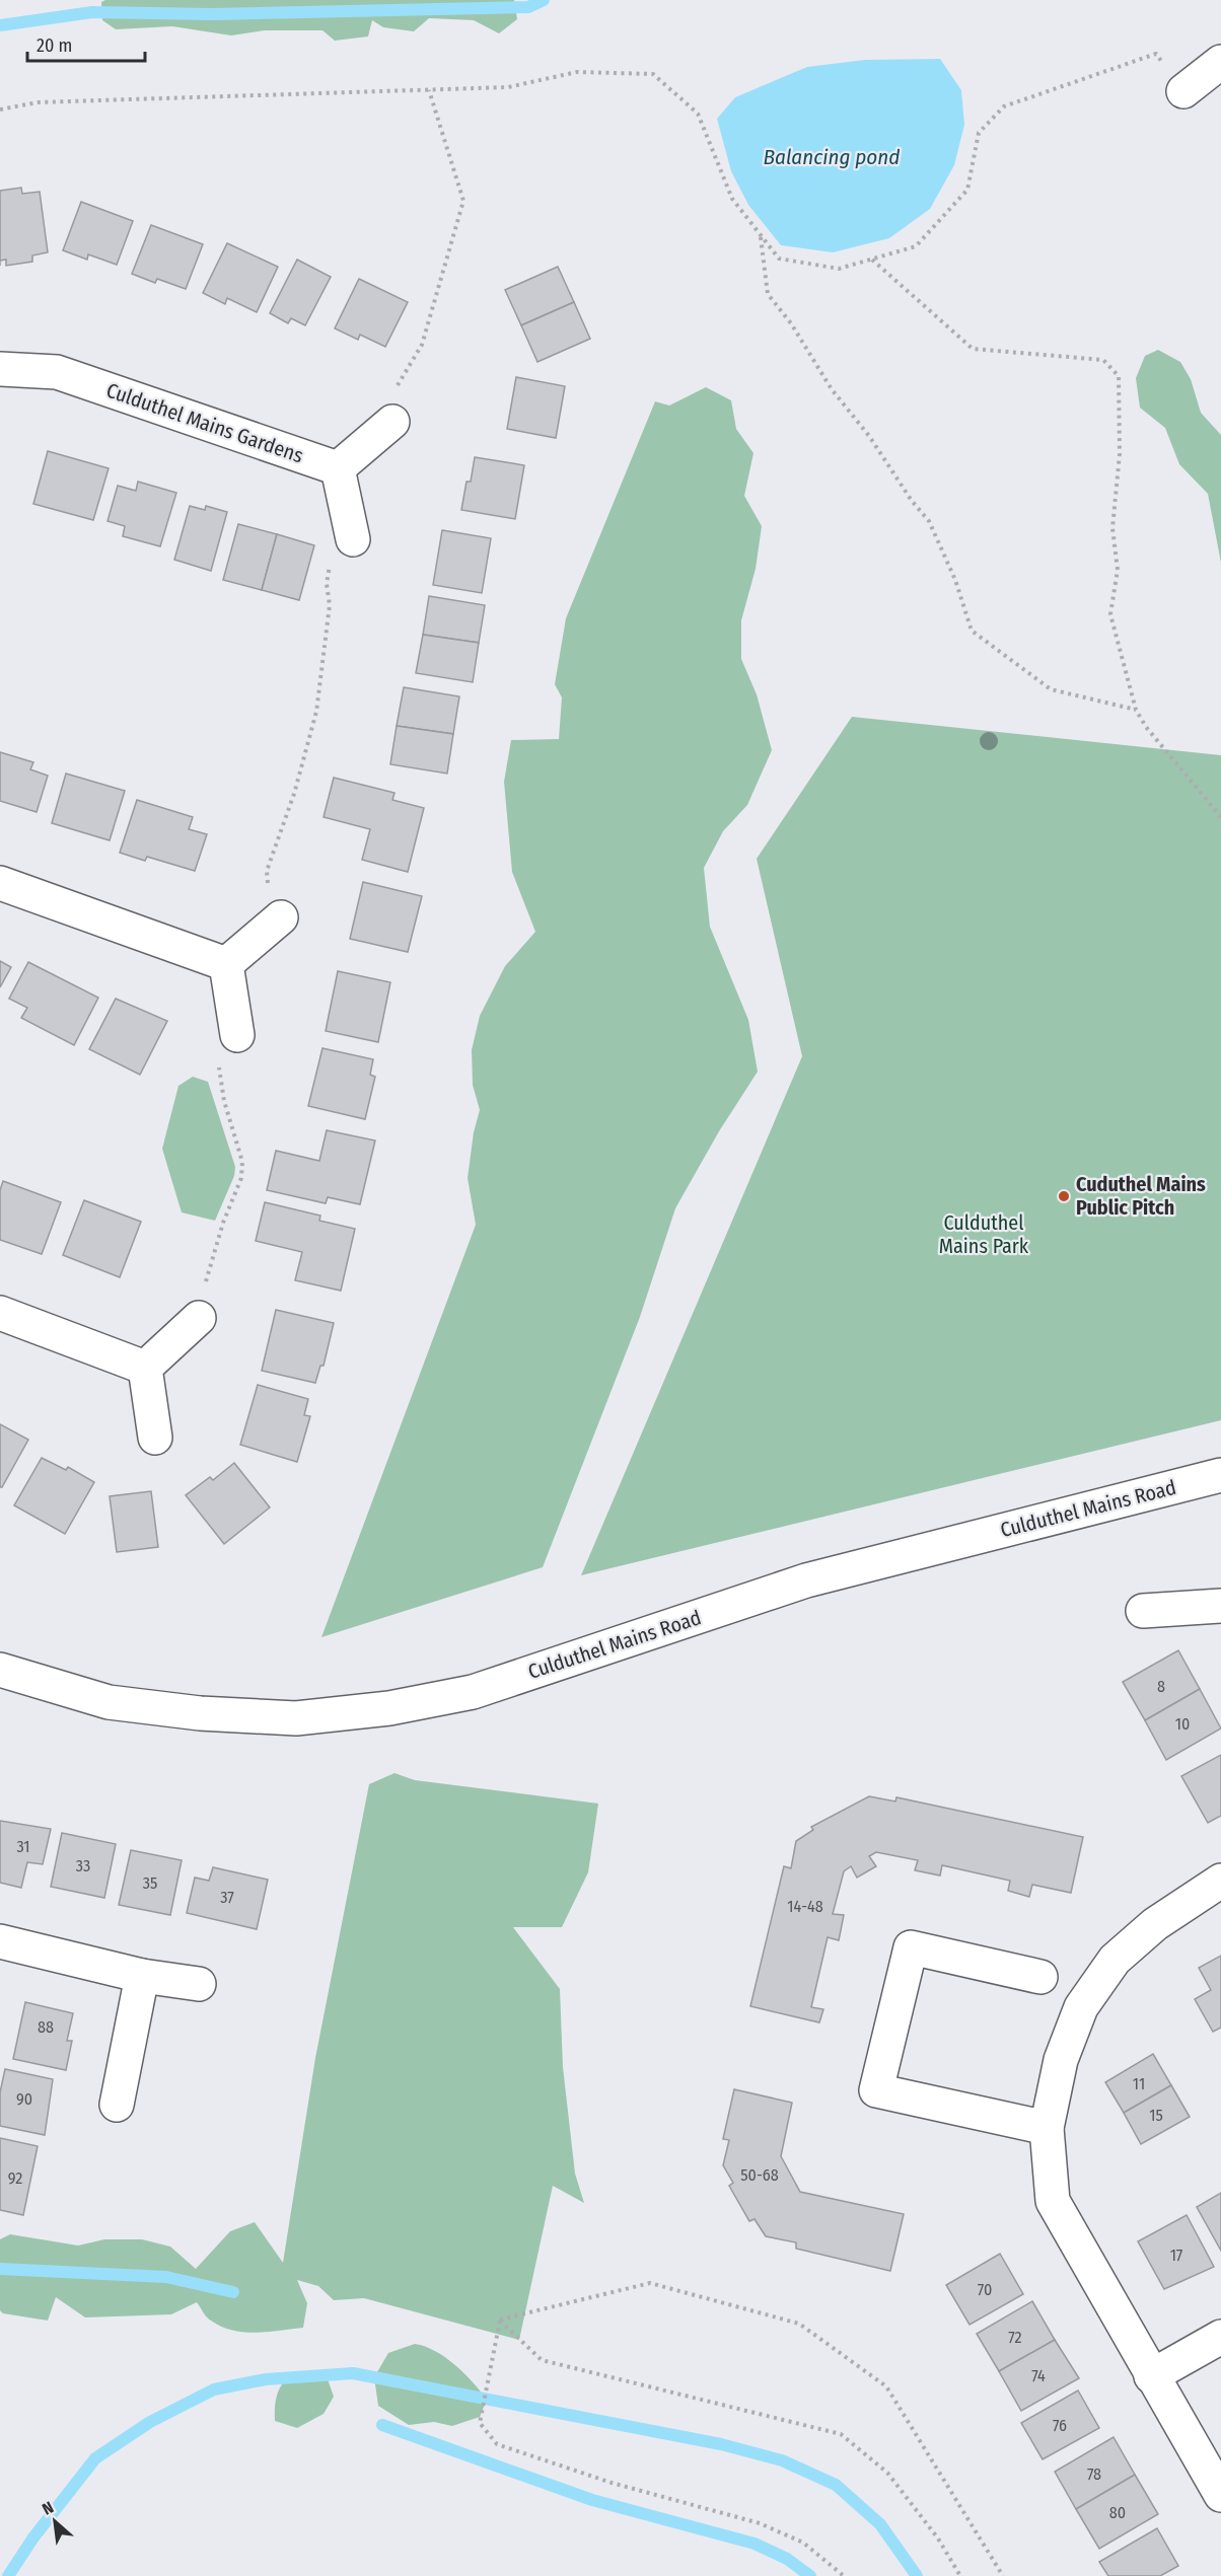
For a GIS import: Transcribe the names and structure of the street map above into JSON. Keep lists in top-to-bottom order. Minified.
{"streets":{"street":["Culduthel Mains Gardens","Culduthel Mains Road"]},"water":["Balancing pond"],"parks":["Culduthel Mains Park"],"places":["Cuduthel Mains Public Pitch"],"house_numbers":["8","10","31","33","35","37","14-48","88","11","90","15","50-68","92","17","70","72","74","76","78","80"],"scale_bar":"20 m","north":"top left"}
